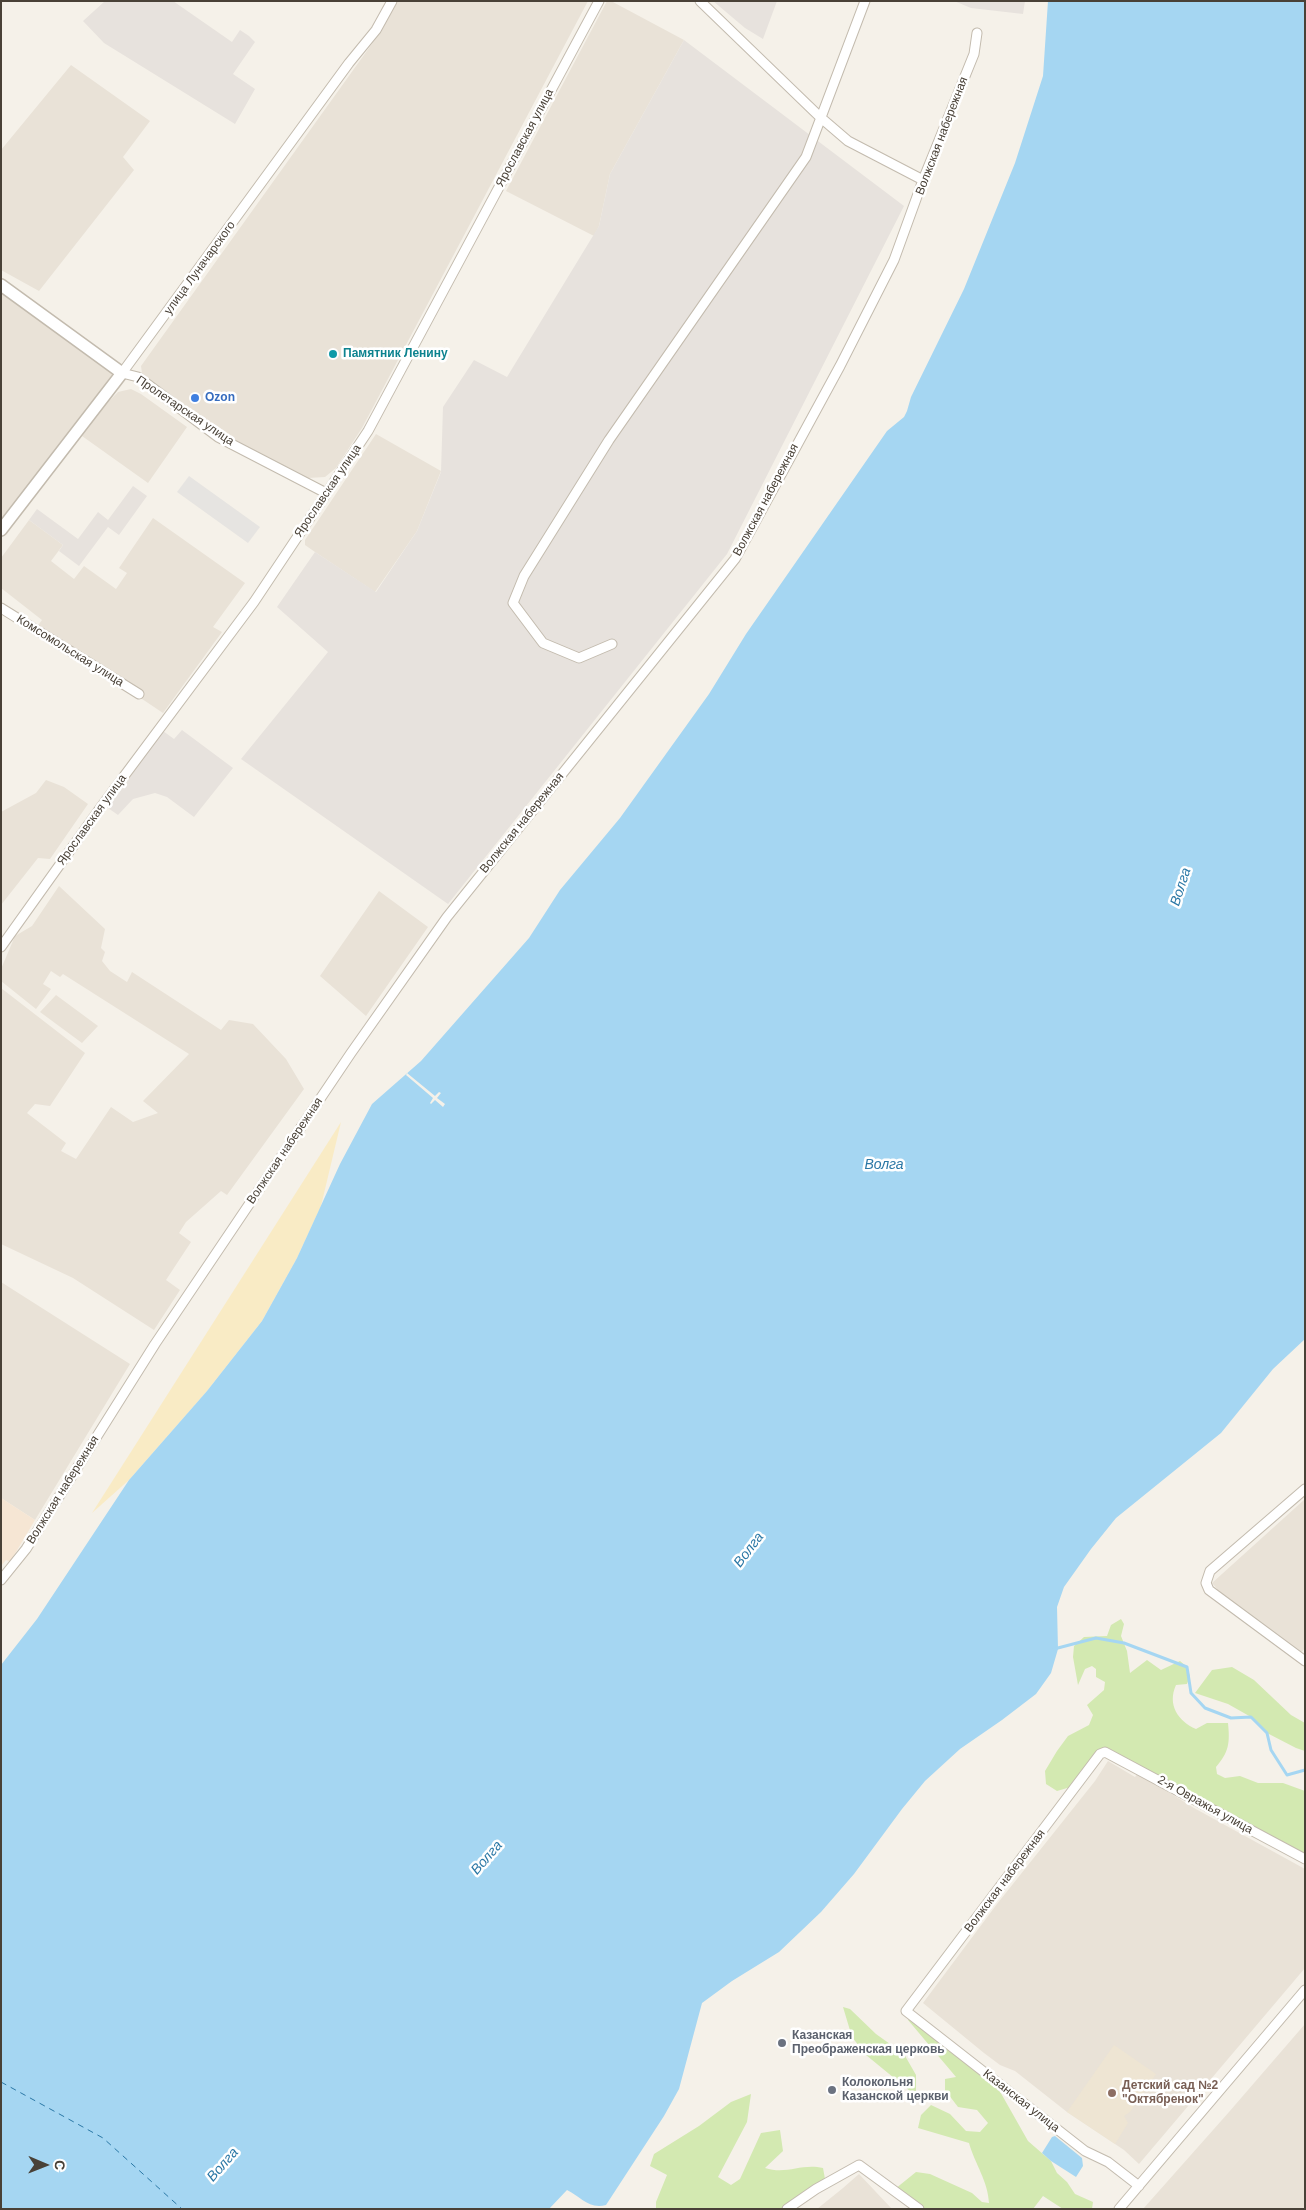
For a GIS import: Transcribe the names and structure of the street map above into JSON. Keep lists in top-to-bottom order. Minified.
{"streets":{"street":["Волжская набережная","Ярославская улица","улица Луначарского","Пролетарская улица","Комсомольская улица","2-я Овражья улица","Казанская улица"]},"crossings":[["Волжская набережная","2-я Овражья улица"],["Волжская набережная","Казанская улица"],["Ярославская улица","Пролетарская улица"],["улица Луначарского","Пролетарская улица"]],"water":["Волга"],"places":["Памятник Ленину","Ozon","Казанская Преображенская церковь","Колокольня Казанской церкви","Детский сад №2 \"Октябренок\""],"north":"right"}
